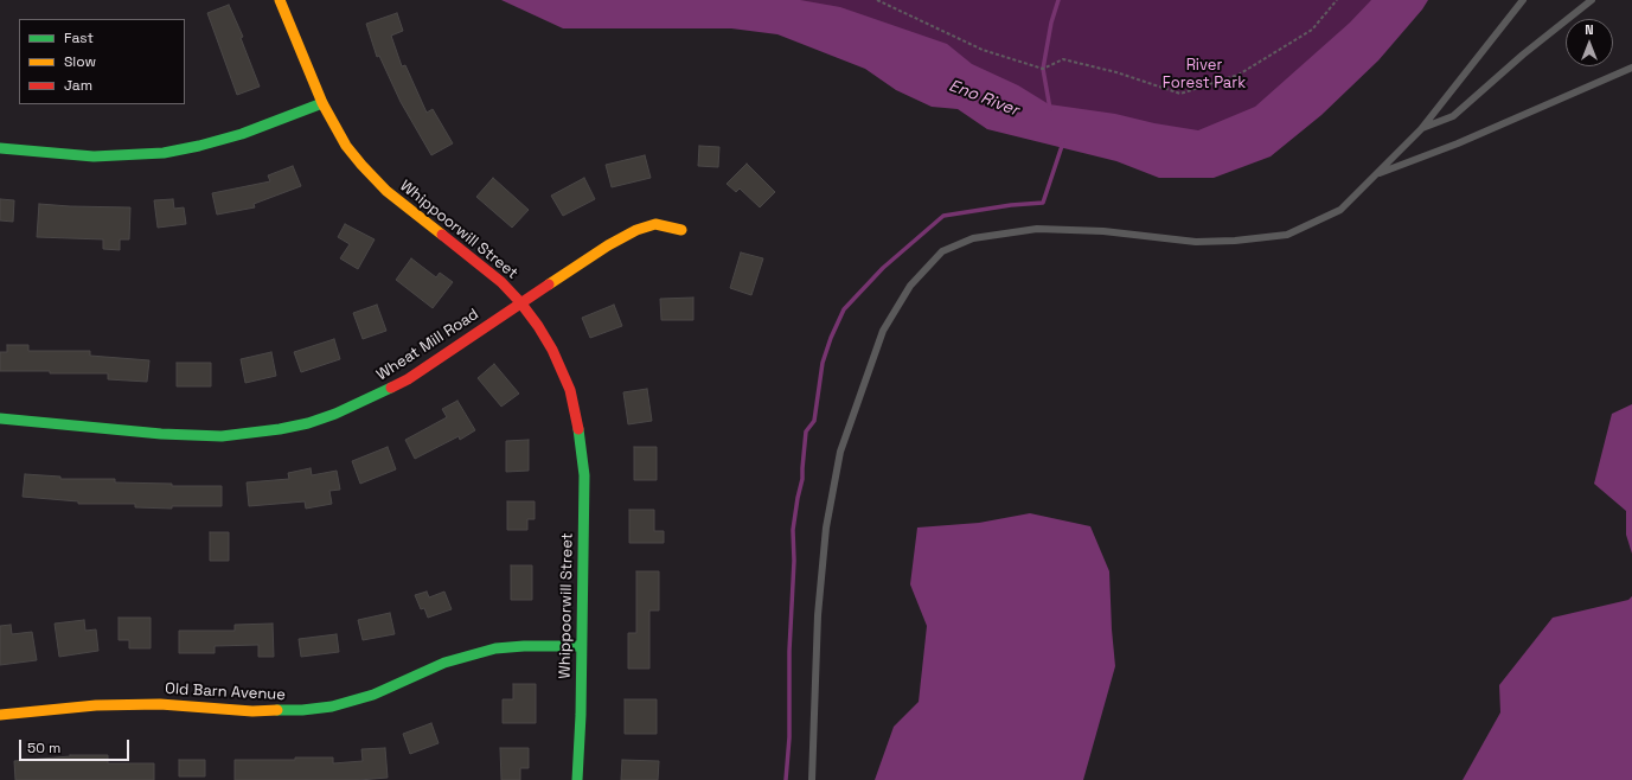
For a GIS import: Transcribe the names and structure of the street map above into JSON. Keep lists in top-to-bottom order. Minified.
{"streets":{"street":["Whippoorwill Street","Wheat Mill Road","Old Barn Avenue"]},"crossings":[["Whippoorwill Street","Wheat Mill Road"],["Whippoorwill Street","Old Barn Avenue"]],"water":["Eno River"],"parks":["River Forest Park"],"legend":["Fast","Slow","Jam"],"scale_bar":"50 m","north":"top"}
